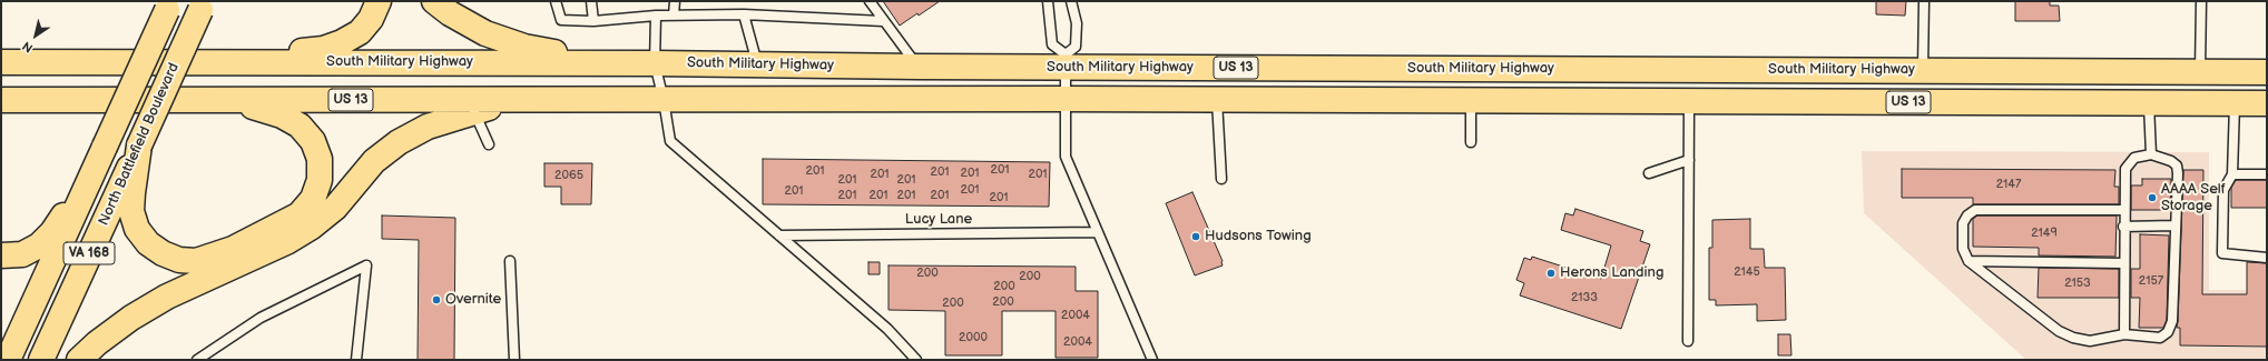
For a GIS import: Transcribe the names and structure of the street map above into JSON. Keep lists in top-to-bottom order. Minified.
{"streets":{"main road":["South Military Highway","US 13","North Battlefield Boulevard","VA 168"],"lane":["Lucy Lane"]},"places":["AAAA Self Storage","Hudsons Towing","Herons Landing","Overnite"],"house_numbers":["201","201","201","201","201","201","2065","201","201","2147","201","201","201","201","201","201","201","2149","2145","200","200","2157","2153","200","2133","200","200","2004","2000","2004"],"north":"bottom left"}
